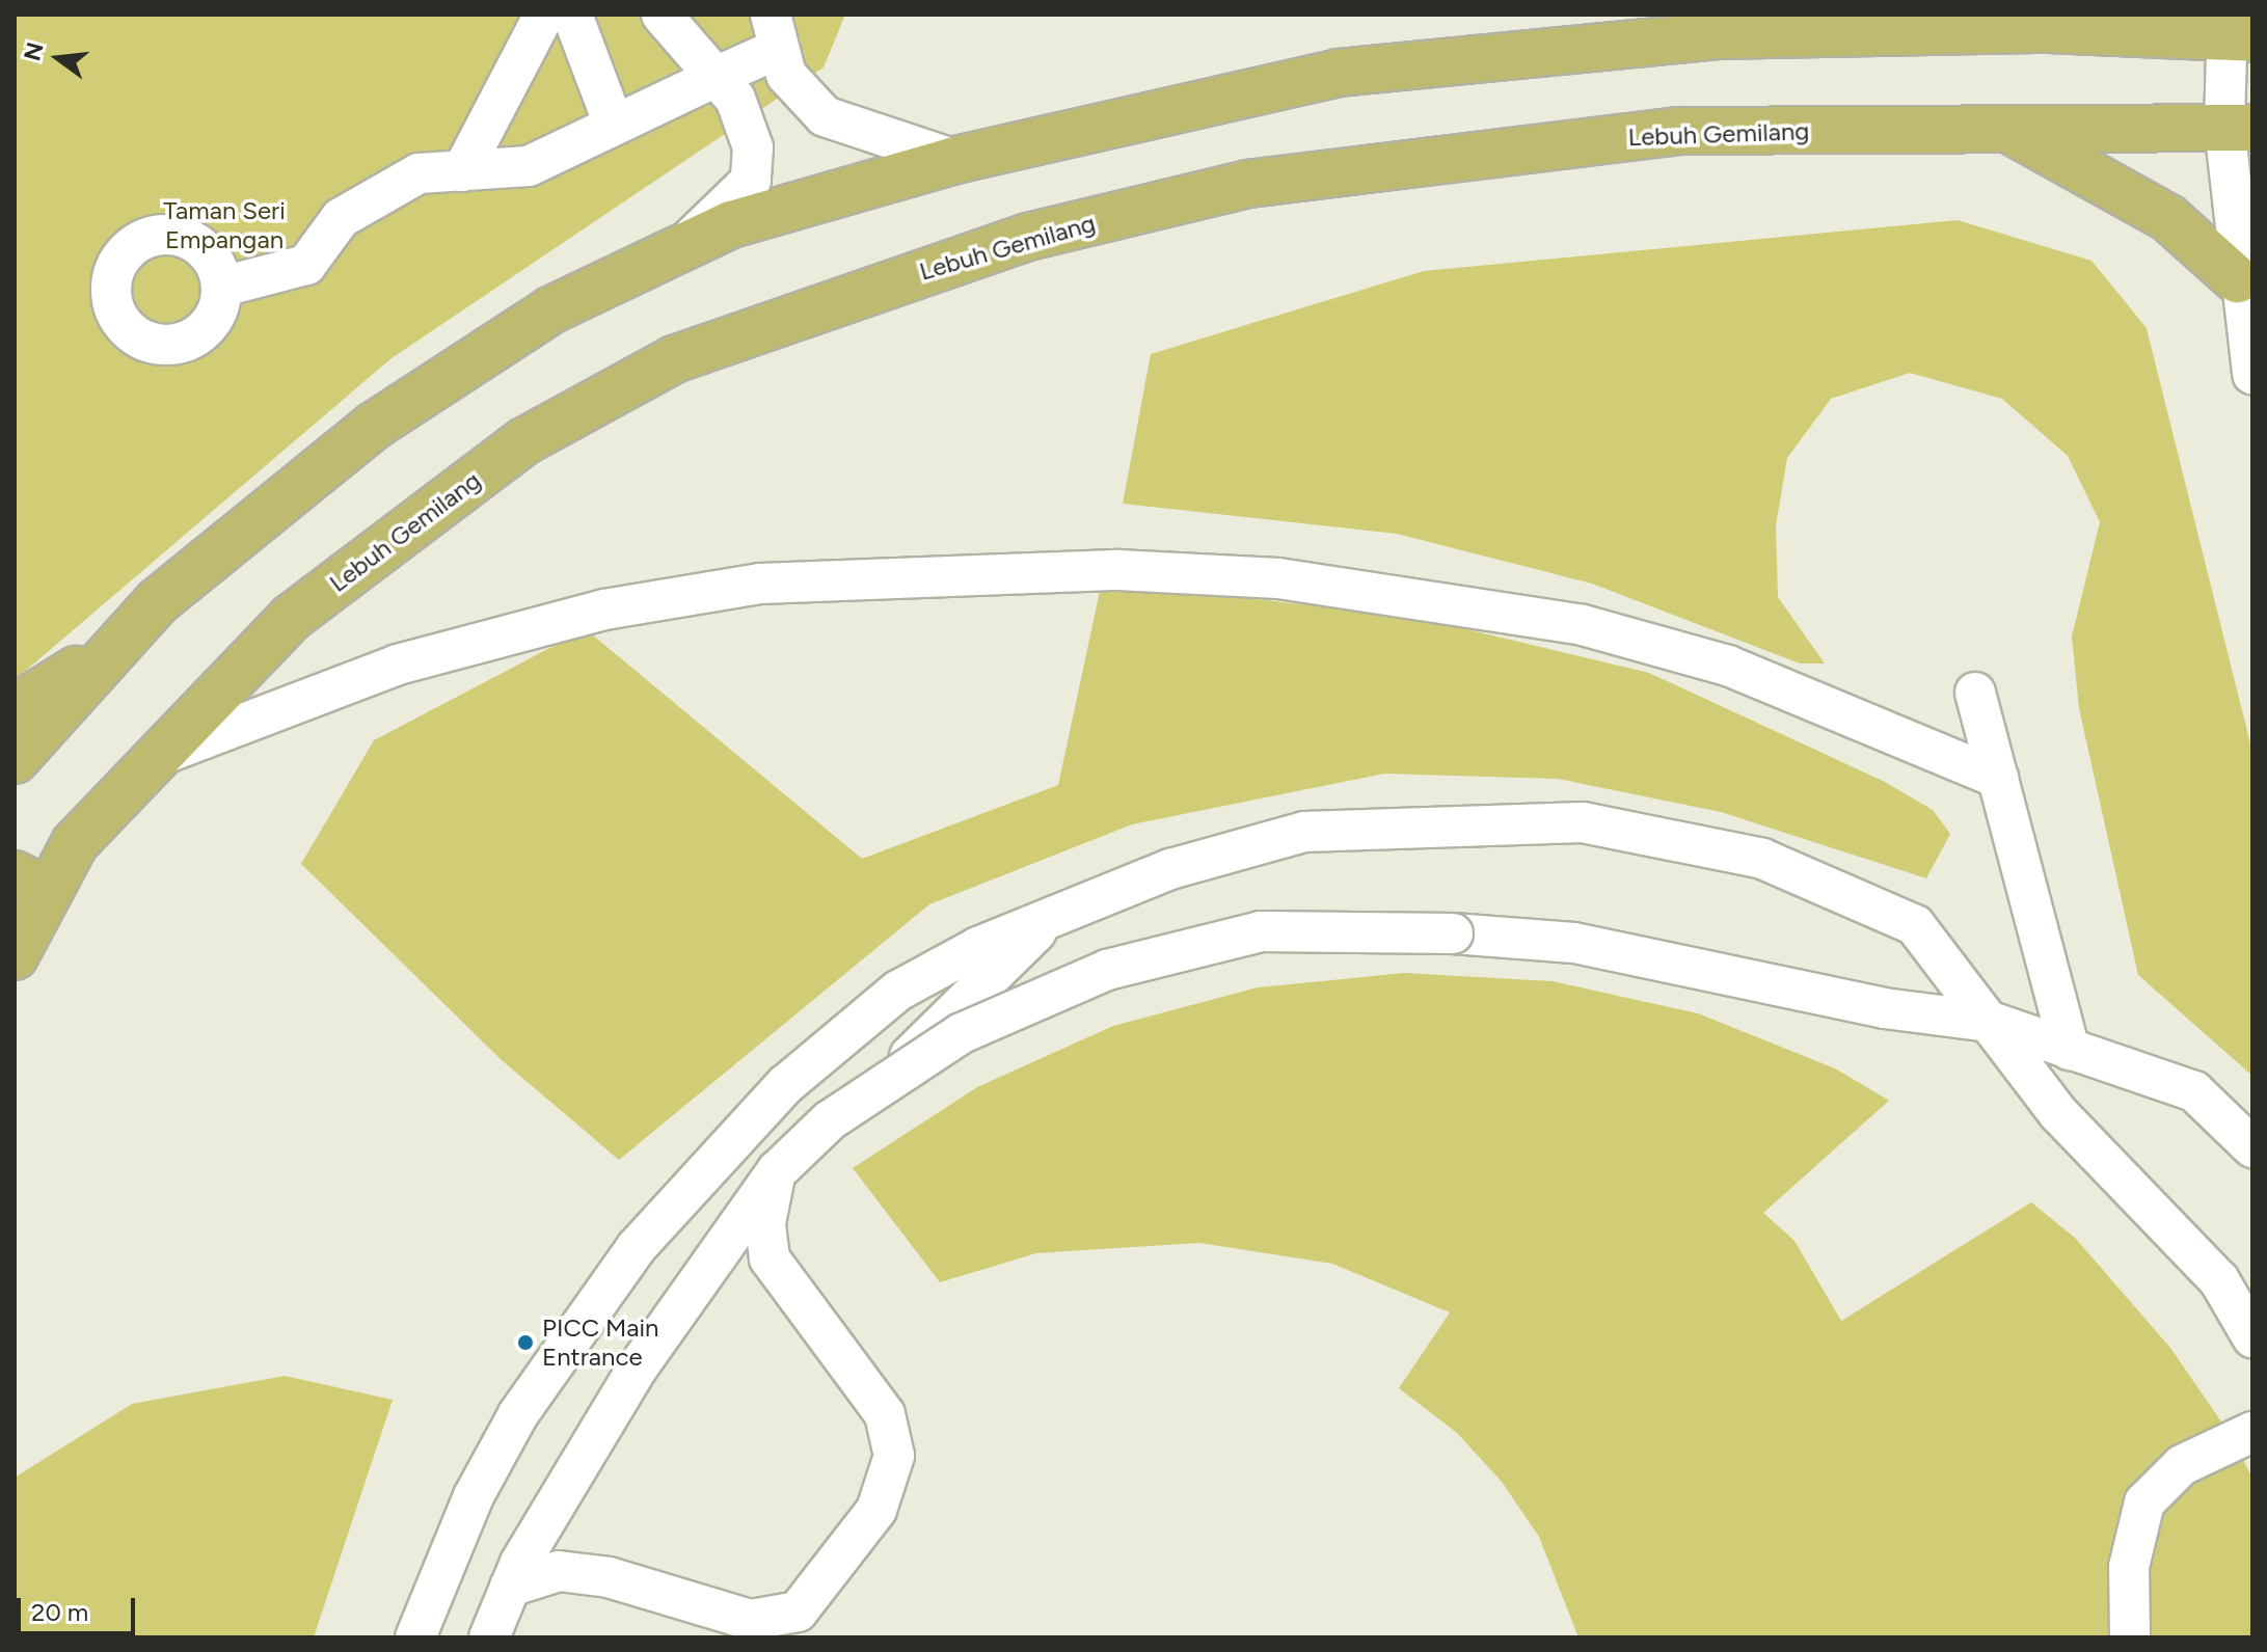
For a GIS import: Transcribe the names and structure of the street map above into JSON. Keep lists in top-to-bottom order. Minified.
{"streets":{"main road":["Lebuh Gemilang"]},"parks":["Taman Seri Empangan"],"places":["PICC Main Entrance"],"scale_bar":"20 m","north":"left"}
